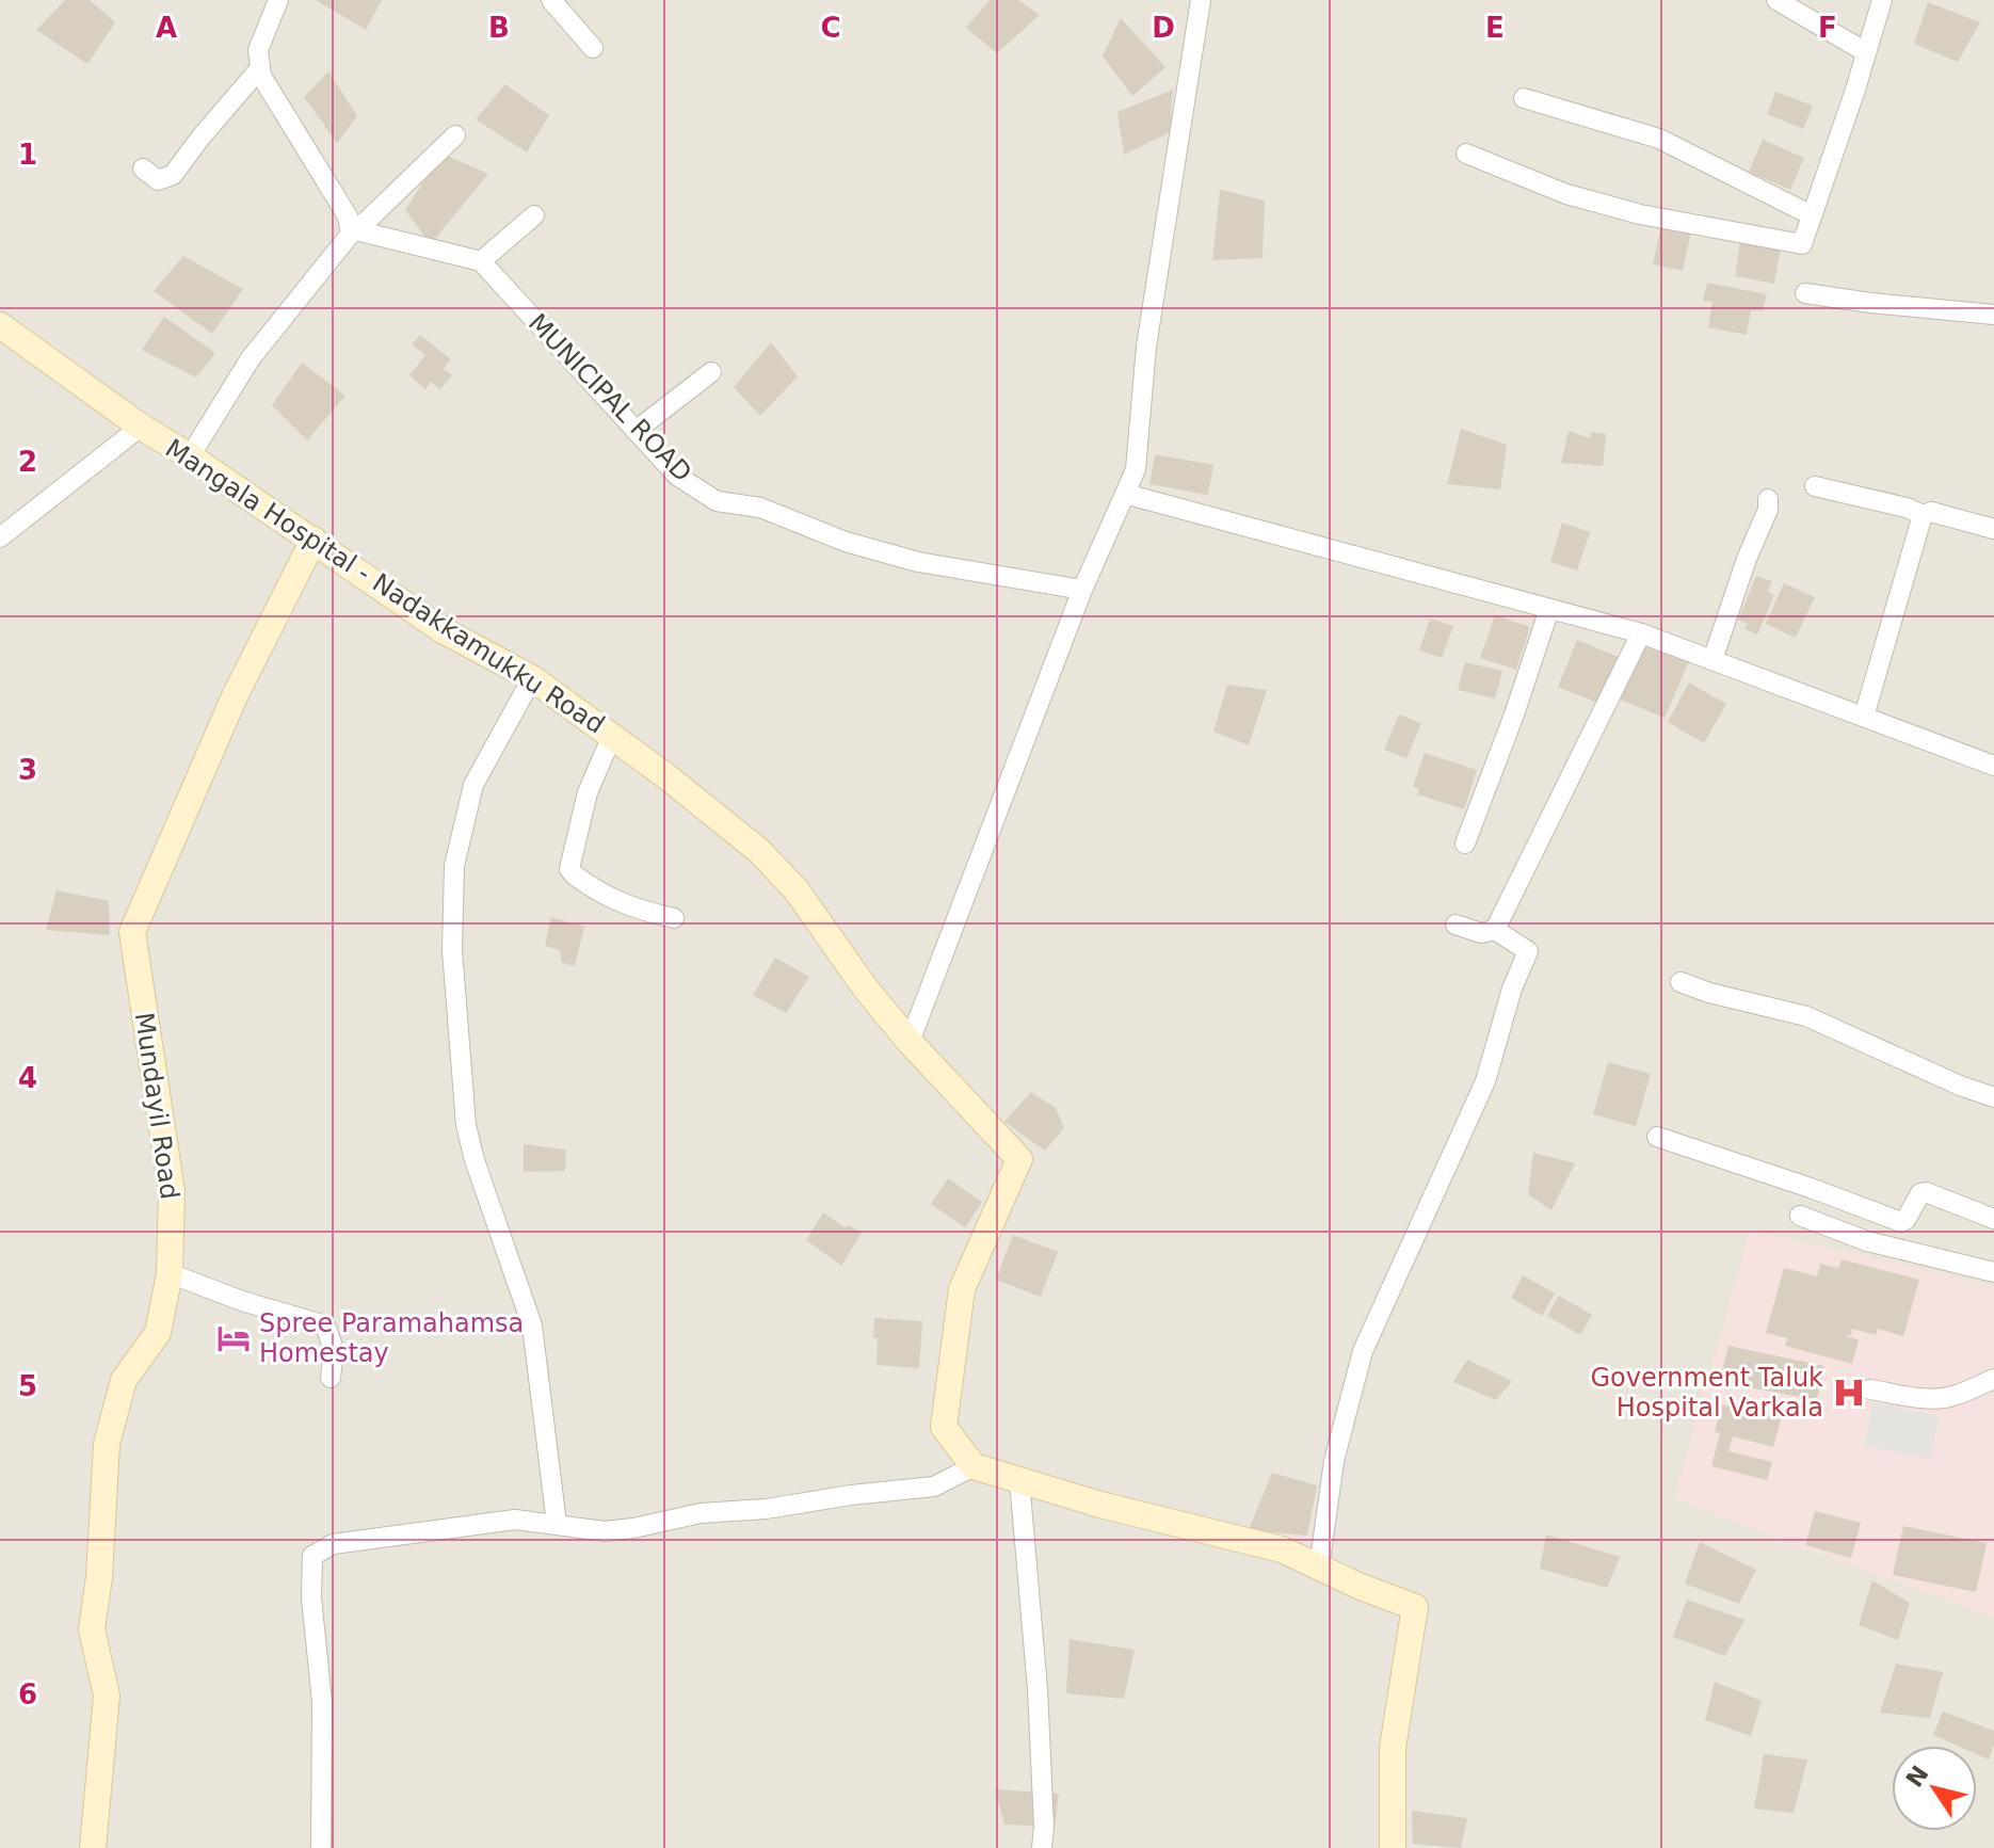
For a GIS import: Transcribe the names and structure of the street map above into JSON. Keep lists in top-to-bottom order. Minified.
{"streets":{"main road":["Mangala Hospital - Nadakkamukku Road","Mundayil Road"],"street":["MUNICIPAL ROAD"]},"crossings":[["Mangala Hospital - Nadakkamukku Road","Mundayil Road"]],"places":{"hotel":["Spree Paramahamsa Homestay"],"hospital":["Government Taluk Hospital Varkala"]},"north":"top left","grid":{"columns":["A","B","C","D","E","F"],"rows":["1","2","3","4","5","6"]}}
